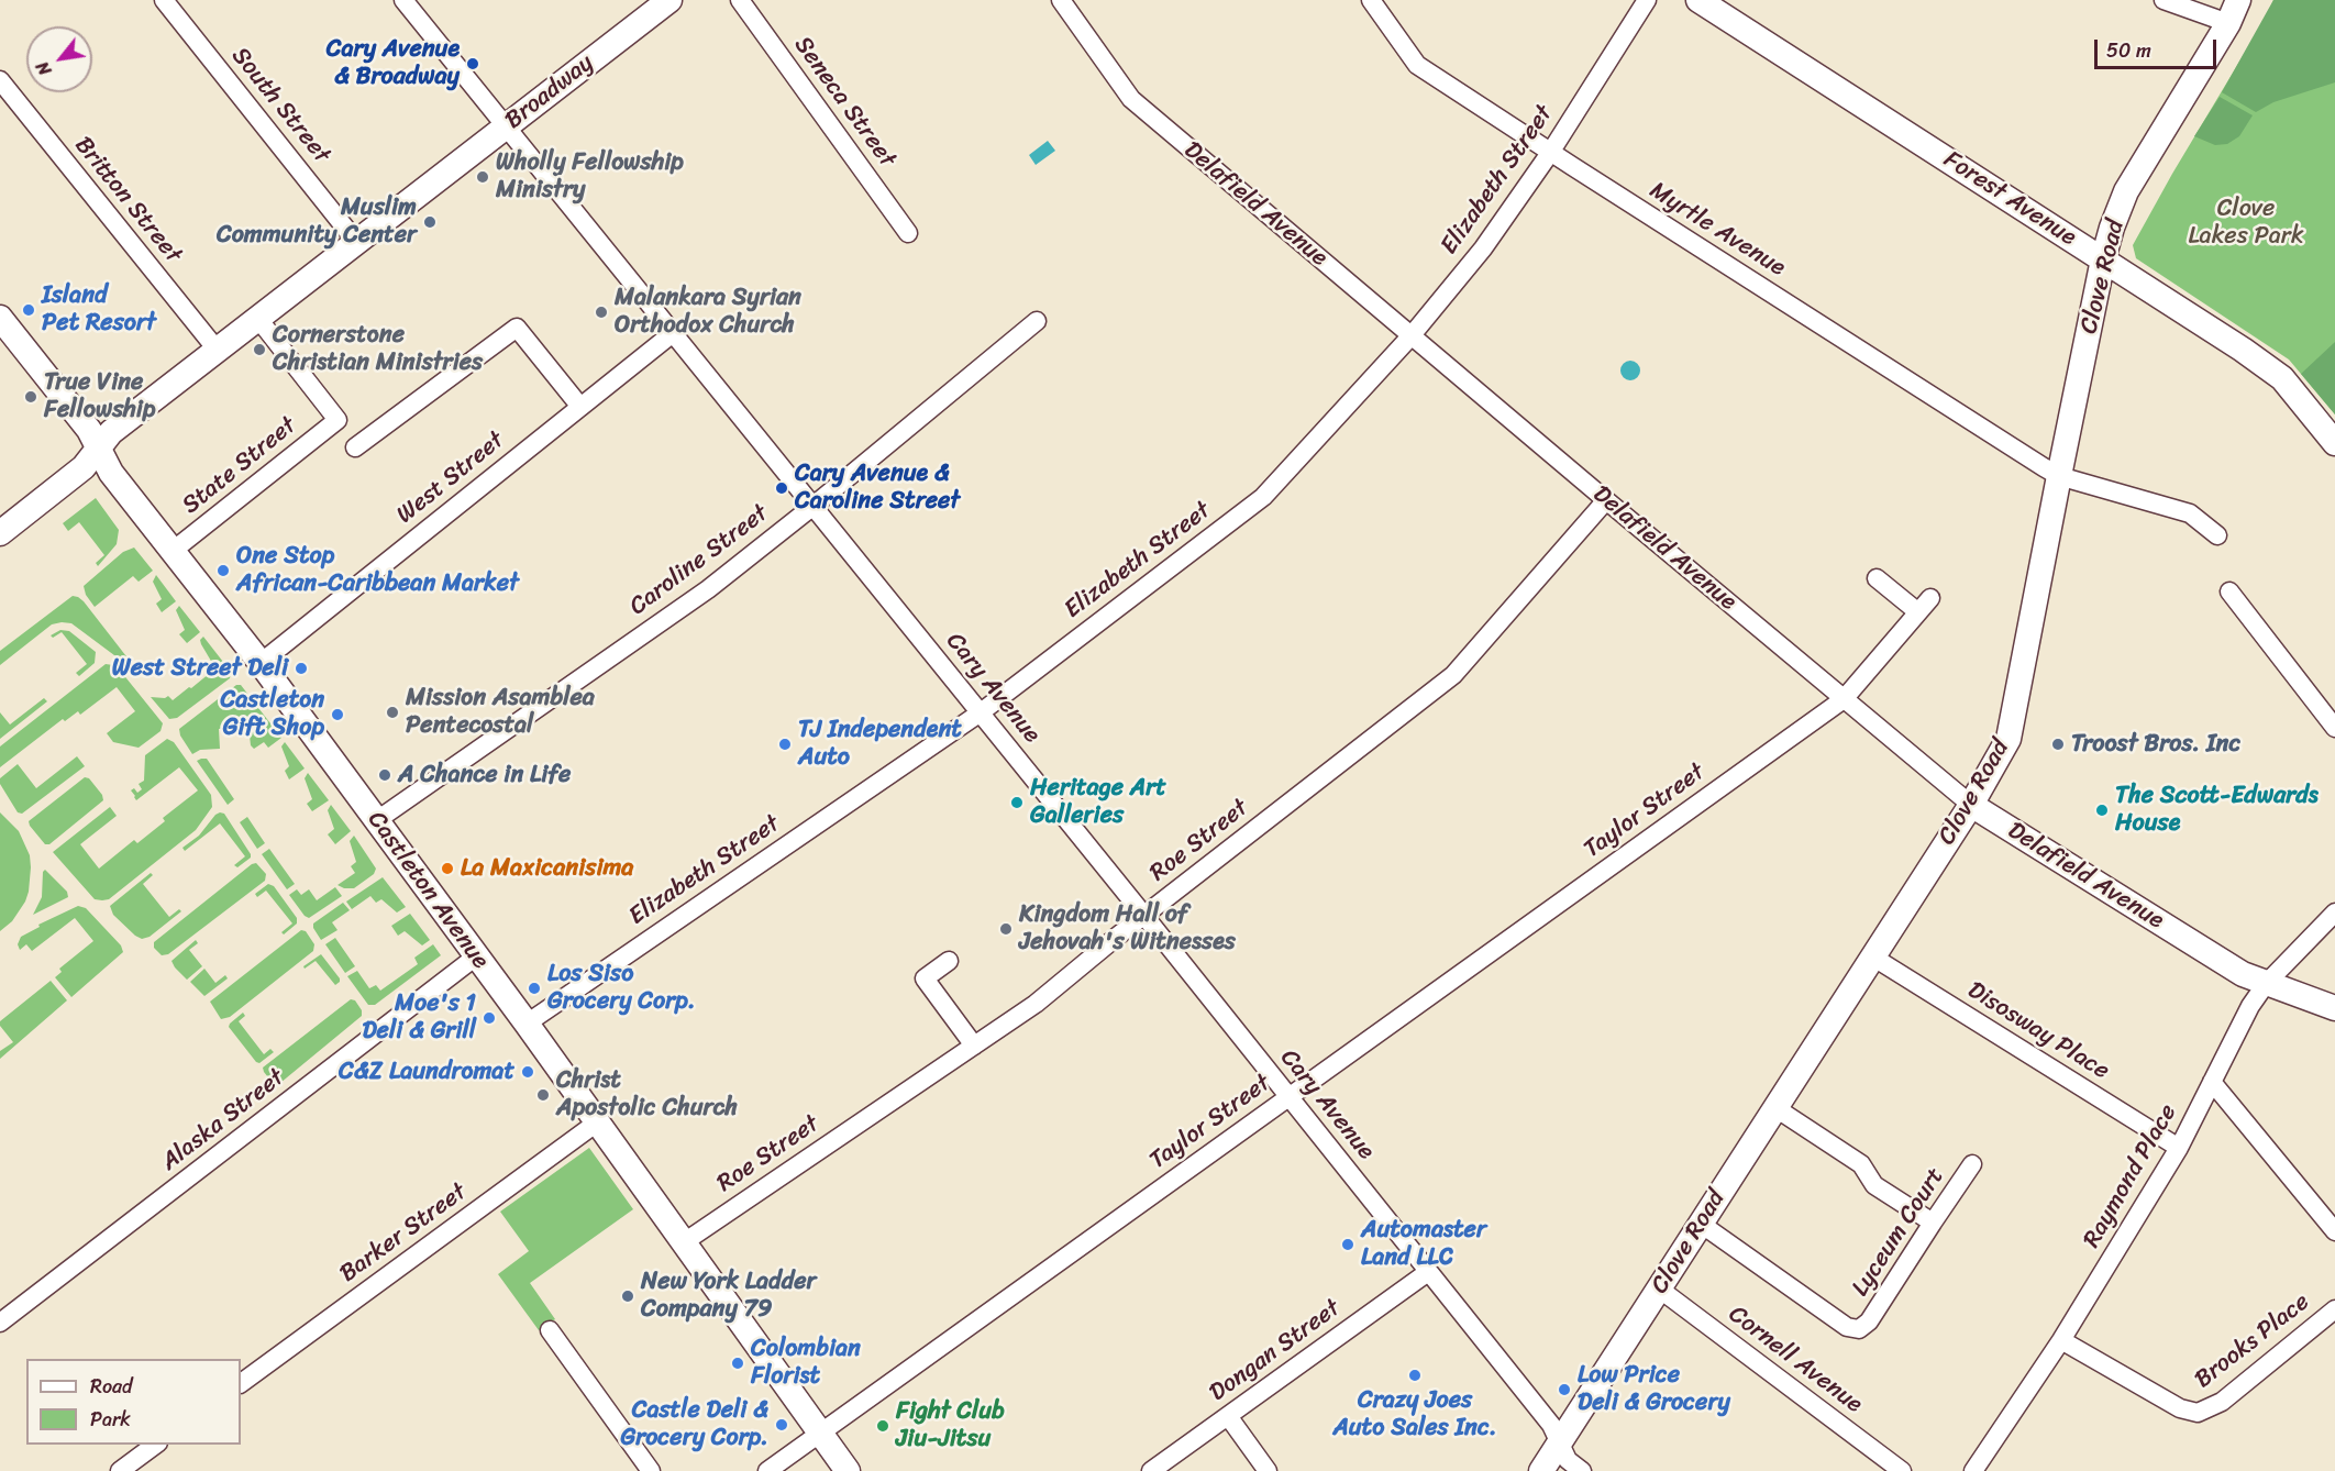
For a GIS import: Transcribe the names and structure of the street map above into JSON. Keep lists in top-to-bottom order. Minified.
{"streets":{"street":["Broadway","Seneca Street","South Street","Elizabeth Street","Forest Avenue","Britton Street","Delafield Avenue","Myrtle Avenue","Clove Road","State Street","West Street","Caroline Street","Cary Avenue","Taylor Street","Roe Street","Castleton Avenue","Disosway Place","Alaska Street","Raymond Place","Lyceum Court","Barker Street","Brooks Place","Dongan Street","Cornell Avenue"]},"crossings":[["Broadway","South Street"],["Broadway","Britton Street"],["Broadway","State Street"],["Broadway","Cary Avenue"],["Broadway","Castleton Avenue"],["Elizabeth Street","Delafield Avenue"],["Elizabeth Street","Myrtle Avenue"],["Elizabeth Street","Cary Avenue"],["Elizabeth Street","Castleton Avenue"],["Forest Avenue","Clove Road"],["Delafield Avenue","Clove Road"],["Delafield Avenue","Taylor Street"],["Delafield Avenue","Roe Street"],["Delafield Avenue","Raymond Place"],["Myrtle Avenue","Clove Road"],["Clove Road","Cary Avenue"],["Clove Road","Disosway Place"],["Clove Road","Lyceum Court"],["Clove Road","Cornell Avenue"],["State Street","Castleton Avenue"],["West Street","Cary Avenue"],["West Street","Castleton Avenue"],["Caroline Street","Cary Avenue"],["Caroline Street","Castleton Avenue"],["Cary Avenue","Taylor Street"],["Cary Avenue","Roe Street"],["Cary Avenue","Dongan Street"],["Taylor Street","Castleton Avenue"],["Roe Street","Castleton Avenue"],["Castleton Avenue","Alaska Street"],["Castleton Avenue","Barker Street"],["Disosway Place","Raymond Place"],["Raymond Place","Brooks Place"]],"parks":["Clove Lakes Park"],"places":["Cary Avenue & Broadway","Wholly Fellowship Ministry","Muslim Community Center","Island Pet Resort","Malankara Syrian Orthodox Church","Cornerstone Christian Ministries","True Vine Fellowship","Cary Avenue & Caroline Street","One Stop African-Caribbean Market","West Street Deli","Mission Asamblea Pentecostal","Castleton Gift Shop","TJ Independent Auto","Troost Bros. Inc","A Chance in Life","Heritage Art Galleries","The Scott-Edwards House","La Maxicanisima","Kingdom Hall of Jehovah's Witnesses","Los Siso Grocery Corp.","Moe's 1 Deli & Grill","C&Z Laundromat","Christ Apostolic Church","Automaster Land LLC","New York Ladder Company 79","Colombian Florist","Crazy Joes Auto Sales Inc.","Low Price Deli & Grocery","Castle Deli & Grocery Corp.","Fight Club Jiu-Jitsu"],"legend":["Road","Park"],"scale_bar":"50 m","north":"bottom left"}
